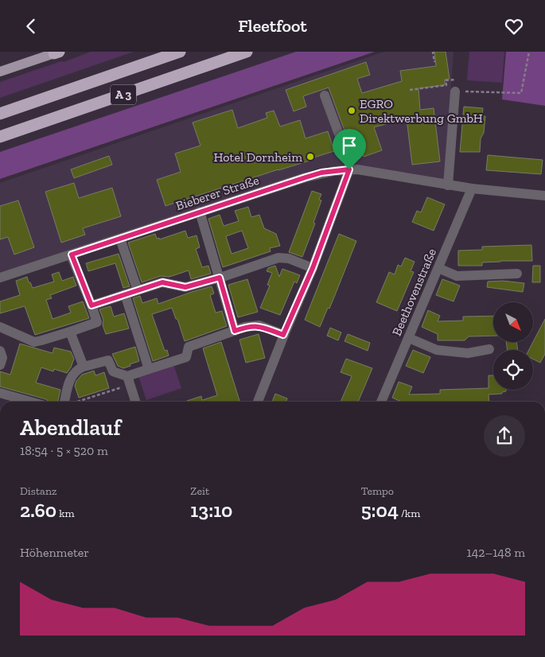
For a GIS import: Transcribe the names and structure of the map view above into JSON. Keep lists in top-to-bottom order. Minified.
{"streets":{"highway":["A 3"],"street":["Bieberer Straße","Beethovenstraße"]},"crossings":[["Bieberer Straße","Beethovenstraße"]],"places":["EGRO Direktwerbung GmbH","Hotel Dornheim"],"north":"bottom right","page":{"header":"Fleetfoot","heading":["Abendlauf","18:54 · 5 × 520 m"],"stats":[["Distanz","2.60 km"],["Zeit","13:10"],["Tempo","5:04 /km"]],"chart":["Höhenmeter","142–148 m"]}}
